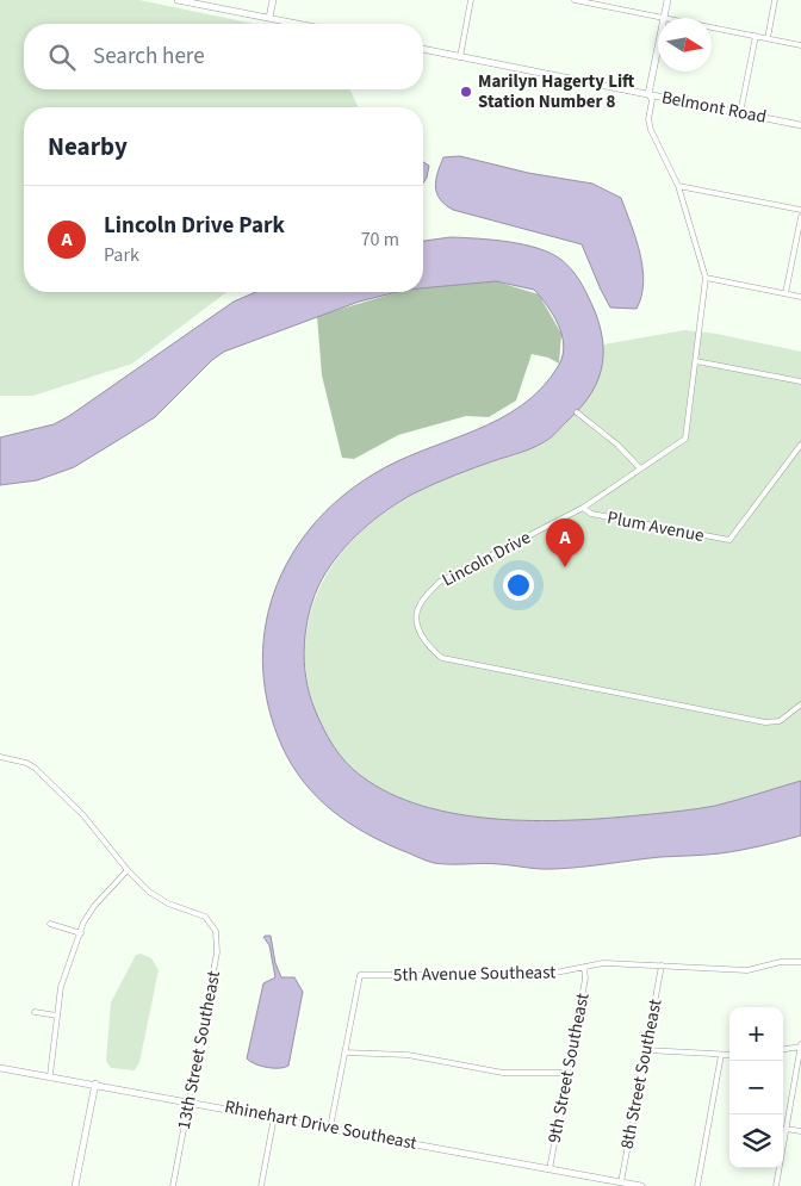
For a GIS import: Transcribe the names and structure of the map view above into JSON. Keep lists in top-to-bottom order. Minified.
{"streets":{"street":["Belmont Road","Plum Avenue","Lincoln Drive","5th Avenue Southeast","13th Street Southeast","9th Street Southeast","8th Street Southeast","Rhinehart Drive Southeast"]},"crossings":[["Belmont Road","Lincoln Drive"],["Plum Avenue","Lincoln Drive"],["5th Avenue Southeast","9th Street Southeast"],["5th Avenue Southeast","8th Street Southeast"],["13th Street Southeast","Rhinehart Drive Southeast"],["9th Street Southeast","Rhinehart Drive Southeast"],["8th Street Southeast","Rhinehart Drive Southeast"]],"places":["Marilyn Hagerty Lift Station Number 8"],"north":"right","page":{"search":"Search here","heading":"Nearby","list":[{"mark":"A","name":"Lincoln Drive Park","note":"Park","value":"70 m"}],"pins":"A","map_buttons":["+","−"]}}
